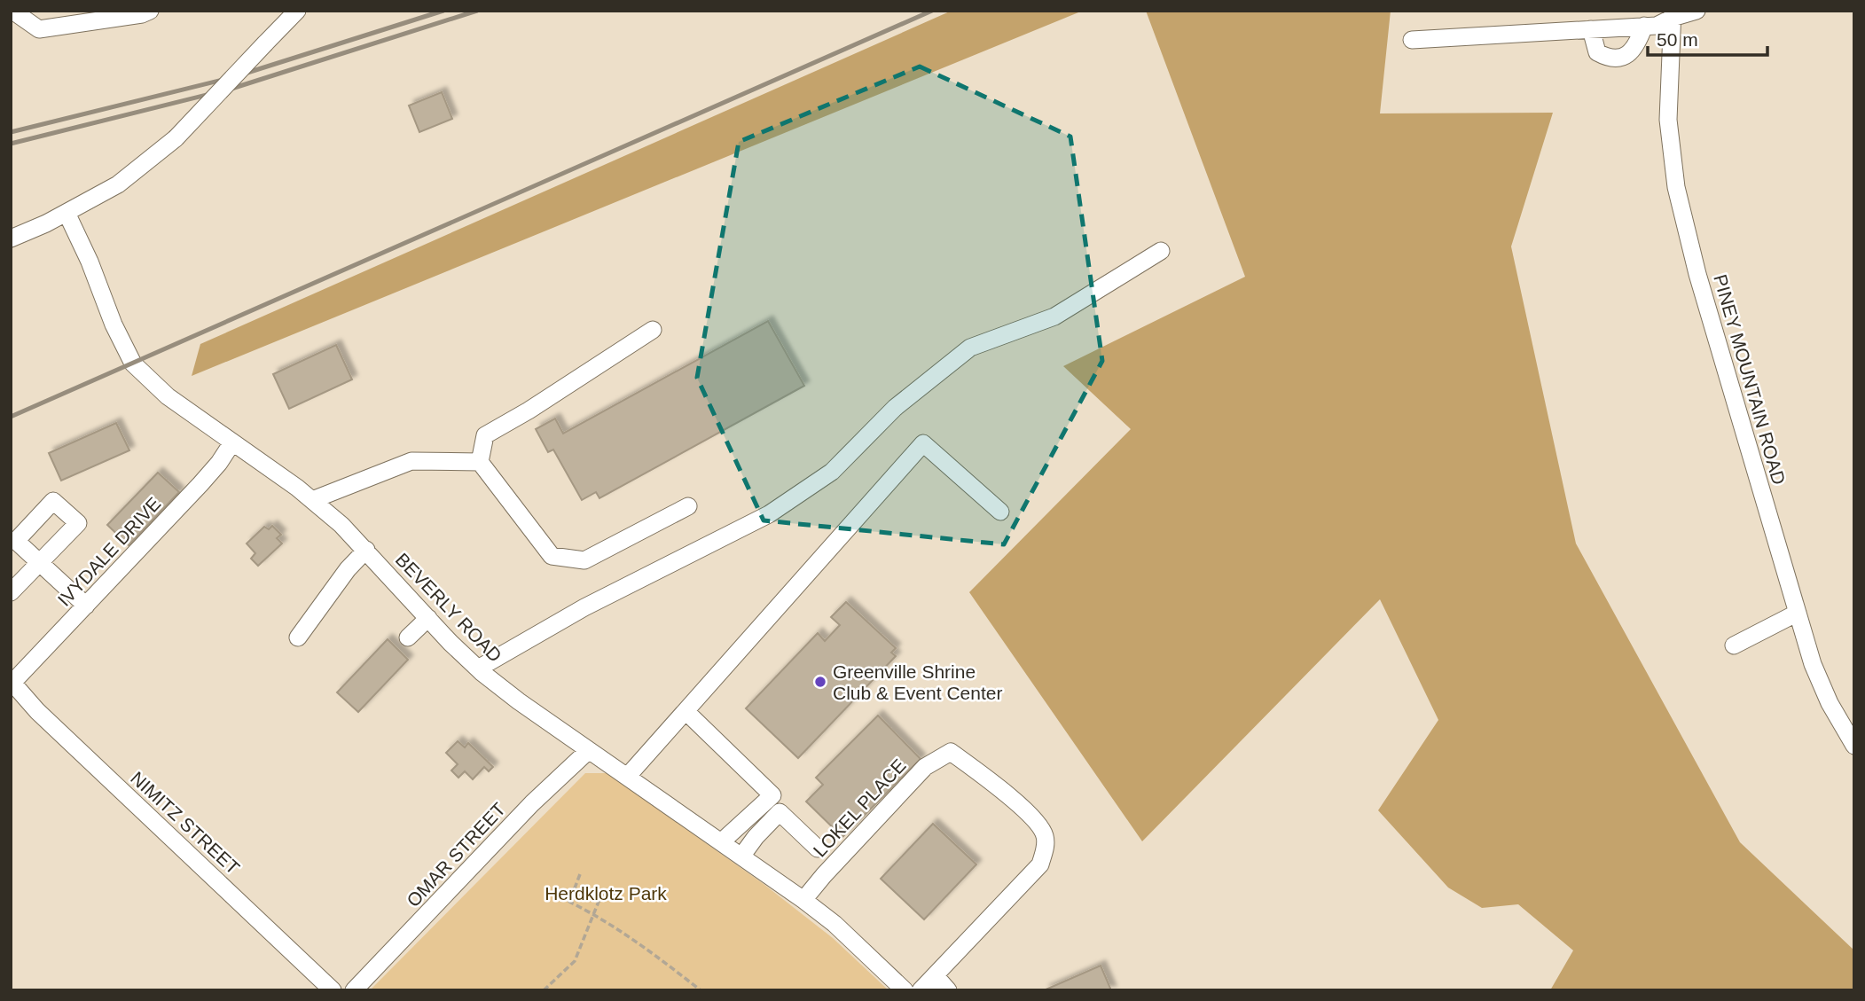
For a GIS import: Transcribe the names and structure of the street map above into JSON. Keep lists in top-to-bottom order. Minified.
{"streets":{"street":["PINEY MOUNTAIN ROAD","IVYDALE DRIVE","BEVERLY ROAD","LOKEL PLACE","NIMITZ STREET","OMAR STREET"]},"crossings":[["IVYDALE DRIVE","BEVERLY ROAD"],["IVYDALE DRIVE","NIMITZ STREET"],["BEVERLY ROAD","LOKEL PLACE"],["BEVERLY ROAD","OMAR STREET"]],"parks":["Herdklotz Park"],"places":["Greenville Shrine Club & Event Center"],"scale_bar":"50 m"}
